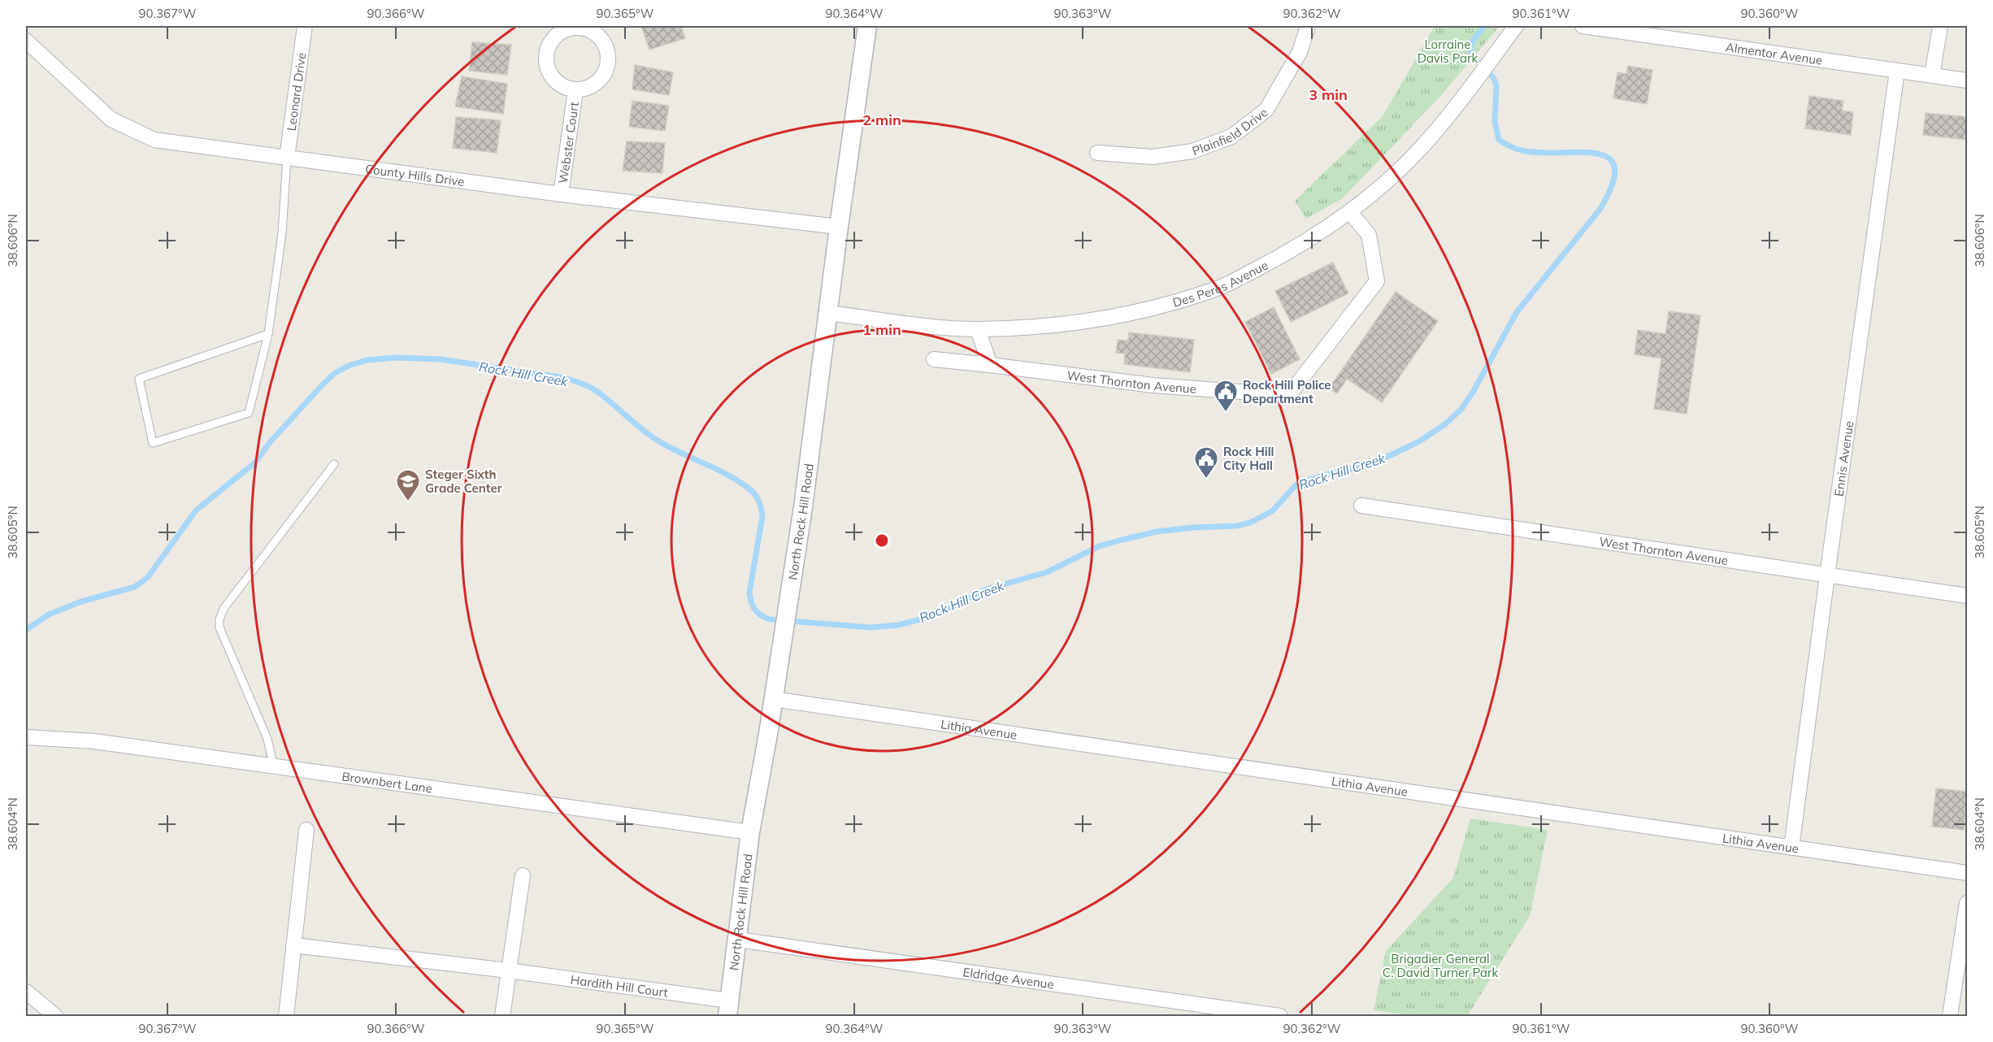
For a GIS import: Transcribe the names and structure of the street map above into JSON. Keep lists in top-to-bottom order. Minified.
{"streets":{"street":["Almentor Avenue","Leonard Drive","Plainfield Drive","Webster Court","County Hills Drive","Des Peres Avenue","West Thornton Avenue","Ennis Avenue","North Rock Hill Road","Lithia Avenue","Brownbert Lane","Eldridge Avenue","Hardith Hill Court"]},"crossings":[["Almentor Avenue","Ennis Avenue"],["Leonard Drive","County Hills Drive"],["Webster Court","County Hills Drive"],["County Hills Drive","North Rock Hill Road"],["Des Peres Avenue","West Thornton Avenue"],["Des Peres Avenue","North Rock Hill Road"],["West Thornton Avenue","Ennis Avenue"],["Ennis Avenue","Lithia Avenue"],["North Rock Hill Road","Lithia Avenue"],["North Rock Hill Road","Brownbert Lane"],["North Rock Hill Road","Eldridge Avenue"],["North Rock Hill Road","Hardith Hill Court"]],"water":["Rock Hill Creek"],"parks":["Lorraine Davis Park","Brigadier General C. David Turner Park"],"places":{"public building":["Rock Hill Police Department","Rock Hill City Hall"],"school or university":["Steger Sixth Grade Center"]},"coordinates":["90.367°W","90.366°W","90.365°W","90.364°W","90.363°W","90.362°W","90.361°W","90.360°W","38.606°N","38.605°N","38.604°N"],"rings":["3 min","2 min","1 min"]}
